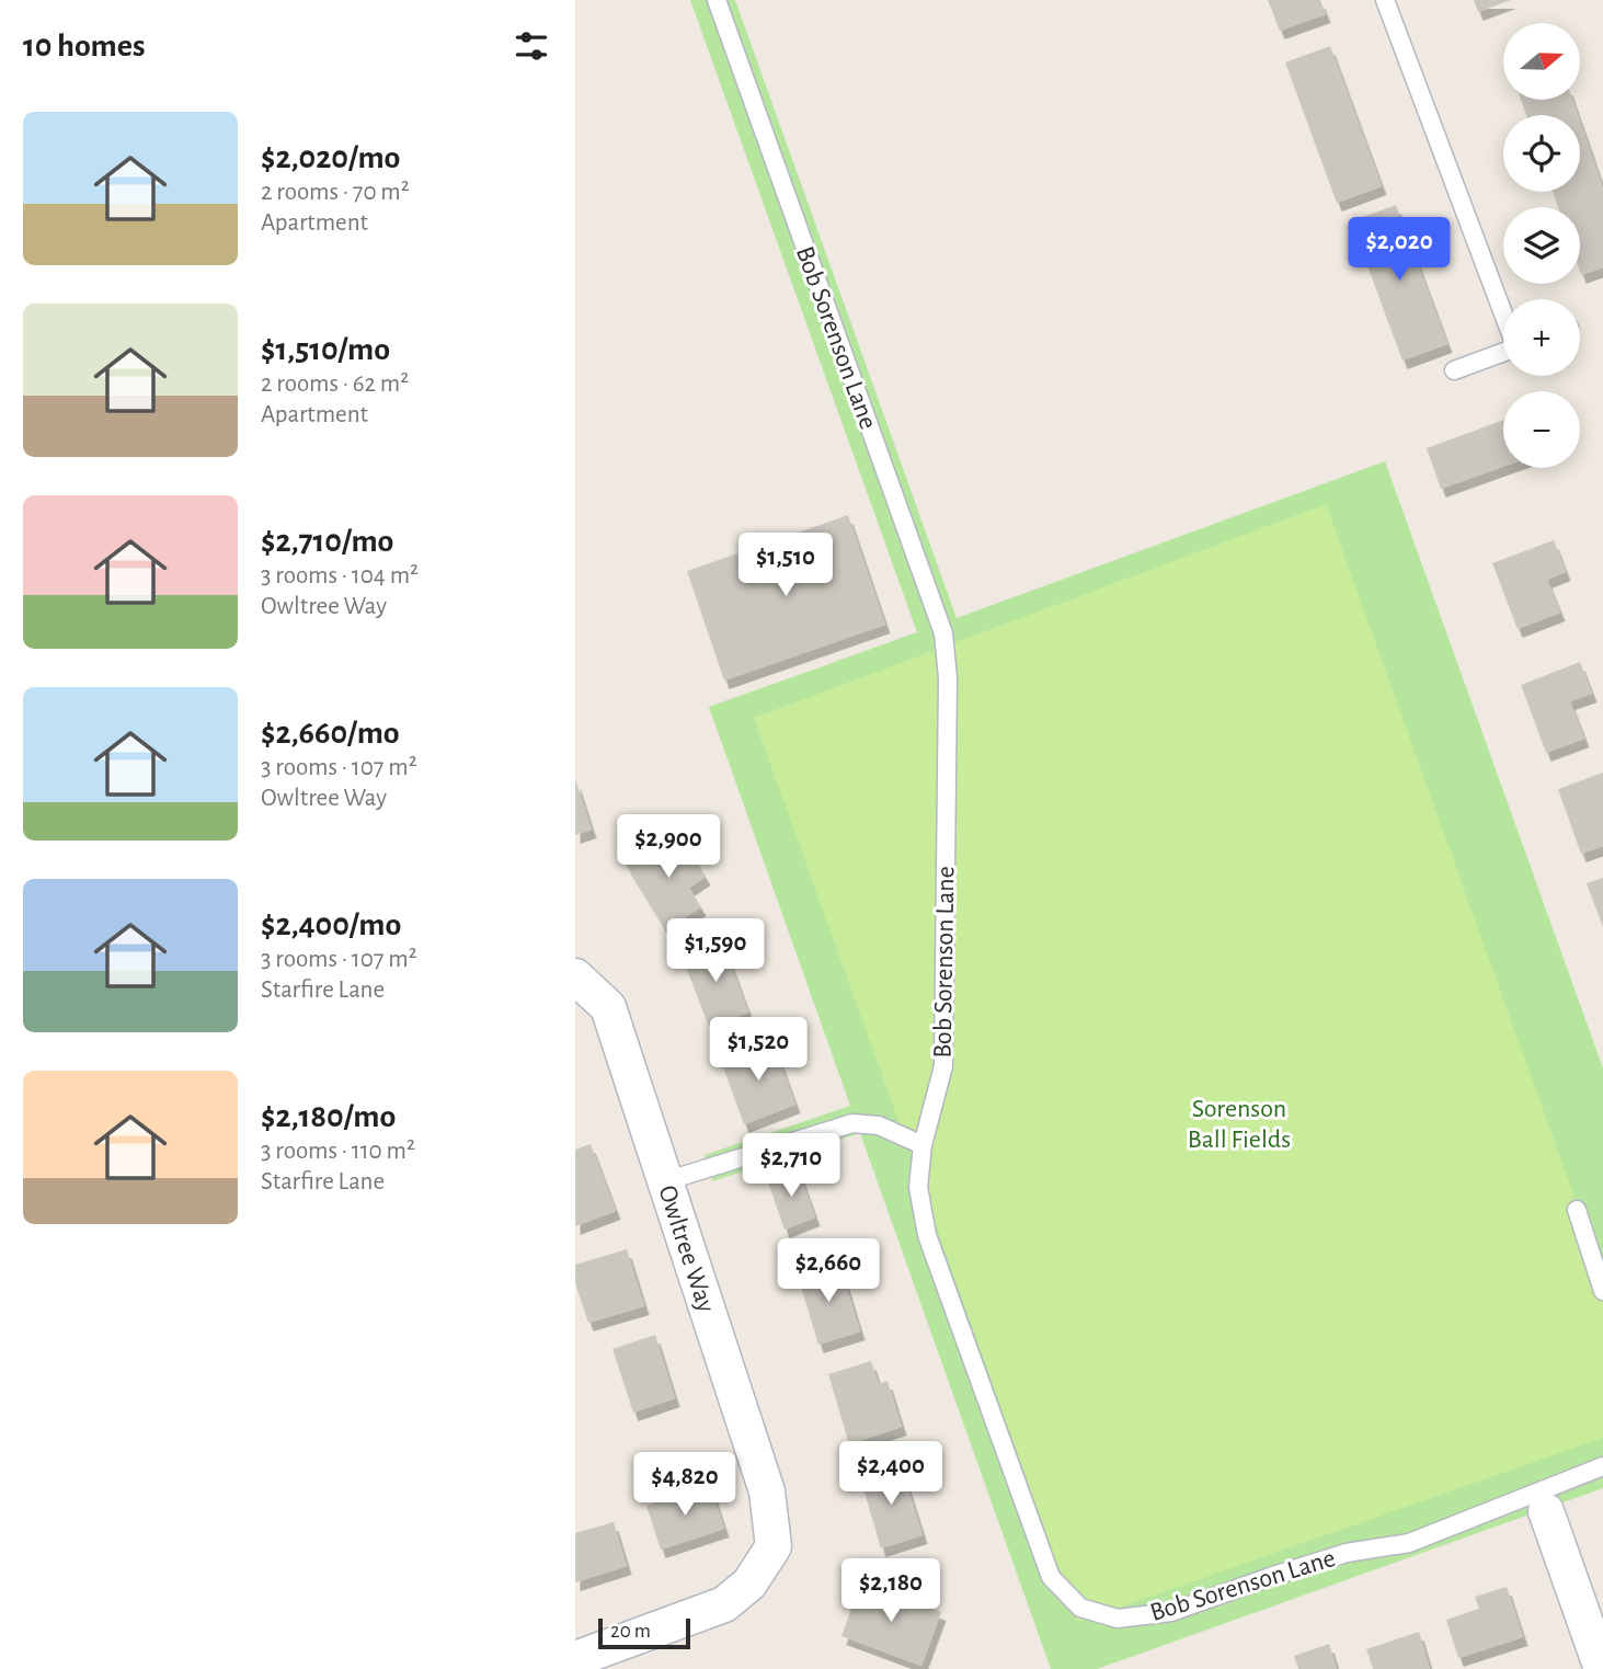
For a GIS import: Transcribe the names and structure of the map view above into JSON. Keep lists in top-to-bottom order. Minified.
{"streets":{"street":["Owltree Way"],"lane":["Bob Sorenson Lane"]},"parks":["Sorenson Ball Fields"],"scale_bar":"20 m","north":"right","page":{"heading":"10 homes","map_buttons":["+","−"],"list":[{"name":"$2,020/mo","note":"2 rooms · 70 m² · Apartment"},{"name":"$1,510/mo","note":"2 rooms · 62 m² · Apartment"},{"name":"$2,710/mo","note":"3 rooms · 104 m² · Owltree Way"},{"name":"$2,660/mo","note":"3 rooms · 107 m² · Owltree Way"},{"name":"$2,400/mo","note":"3 rooms · 107 m² · Starfire Lane"},{"name":"$2,180/mo","note":"3 rooms · 110 m² · Starfire Lane"}],"price":["$2,020","$1,510","$2,900","$1,590","$1,520","$2,710","$2,660","$2,400","$4,820","$2,180"],"scale":"20 m"}}
